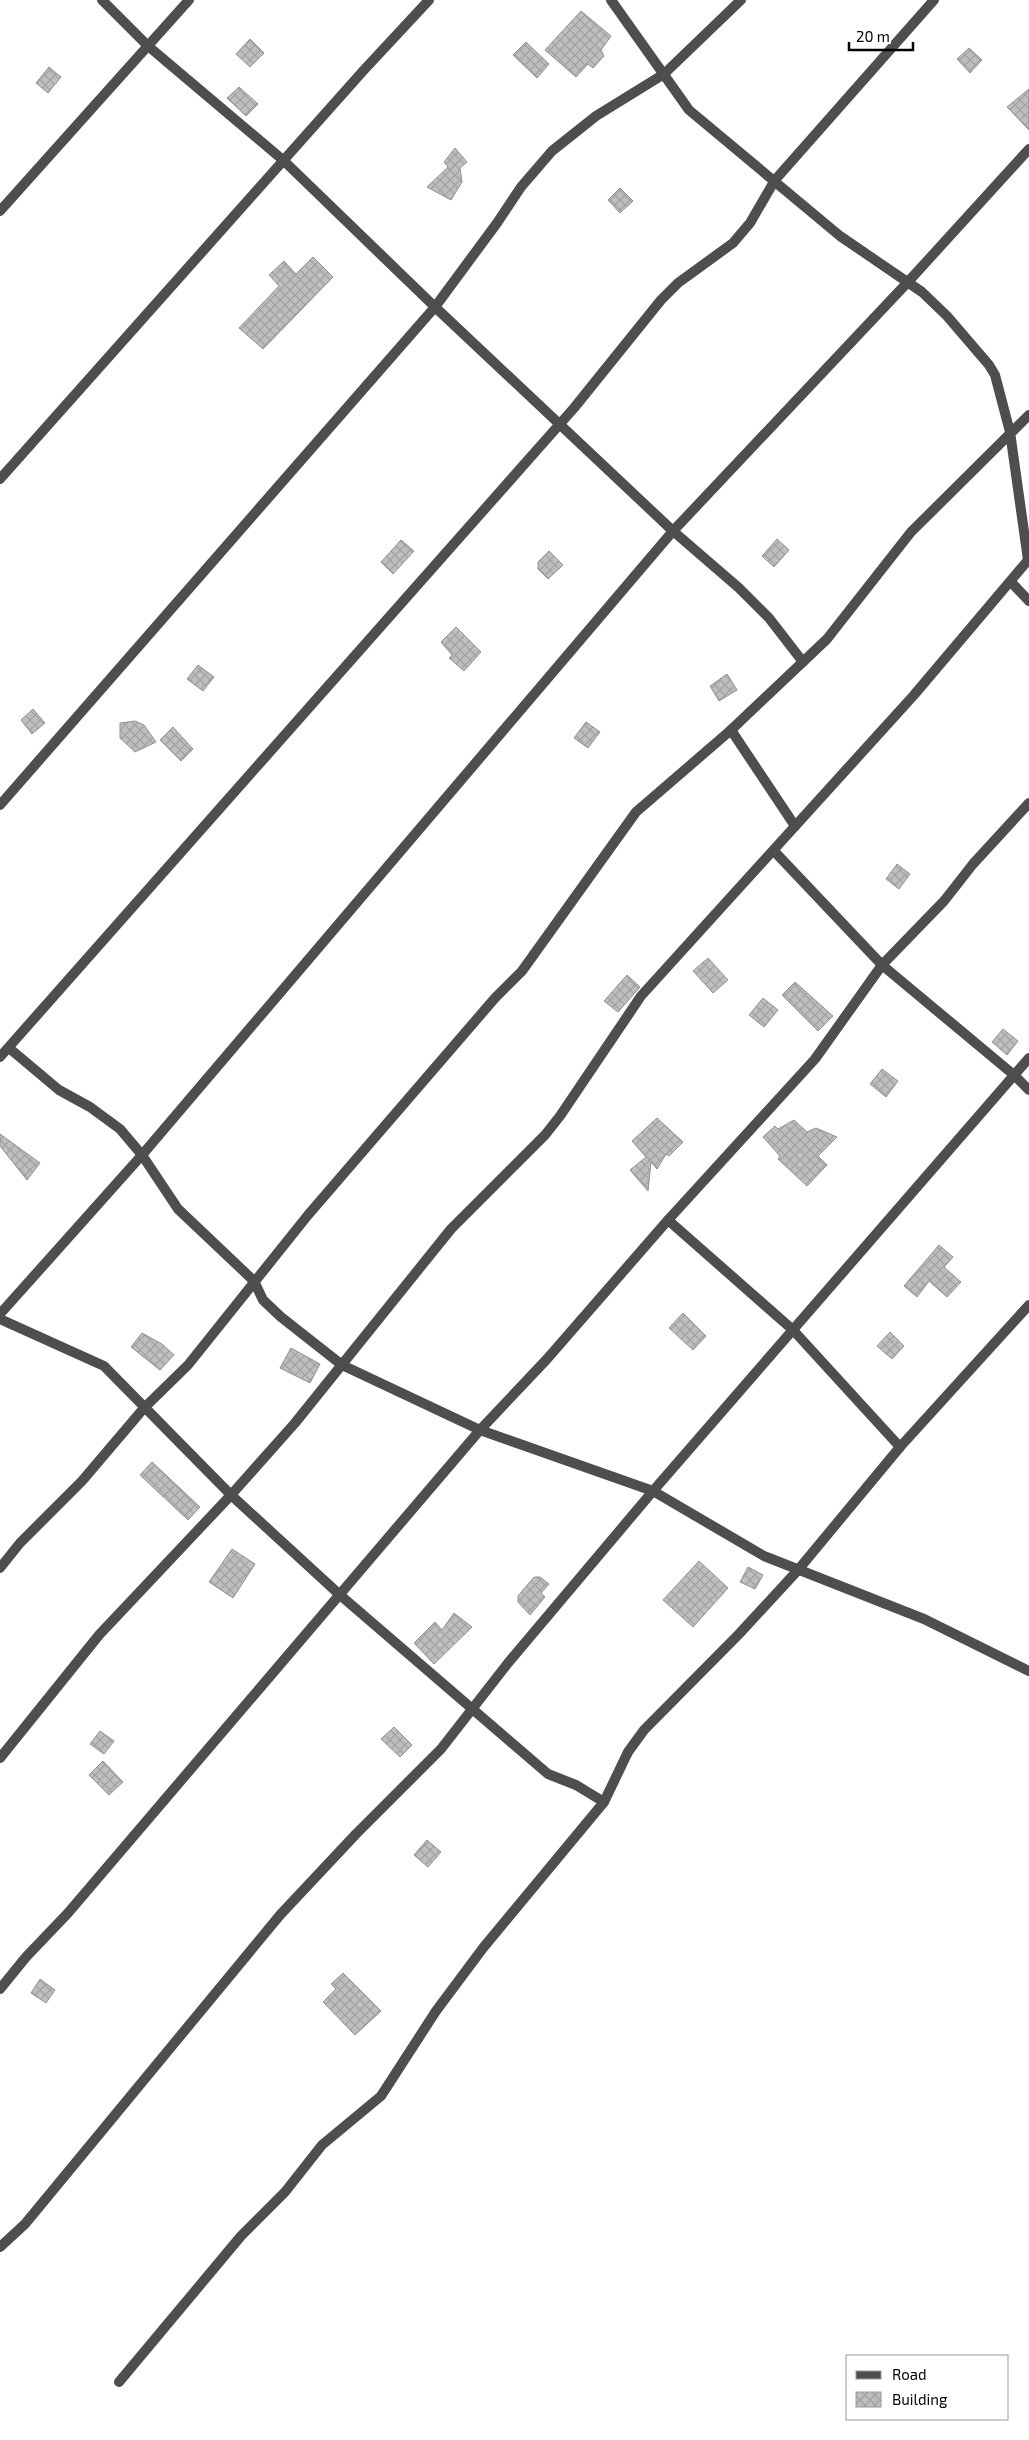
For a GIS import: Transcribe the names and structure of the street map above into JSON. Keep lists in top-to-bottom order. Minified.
{"legend":["Road","Building"],"scale_bar":"20 m"}
